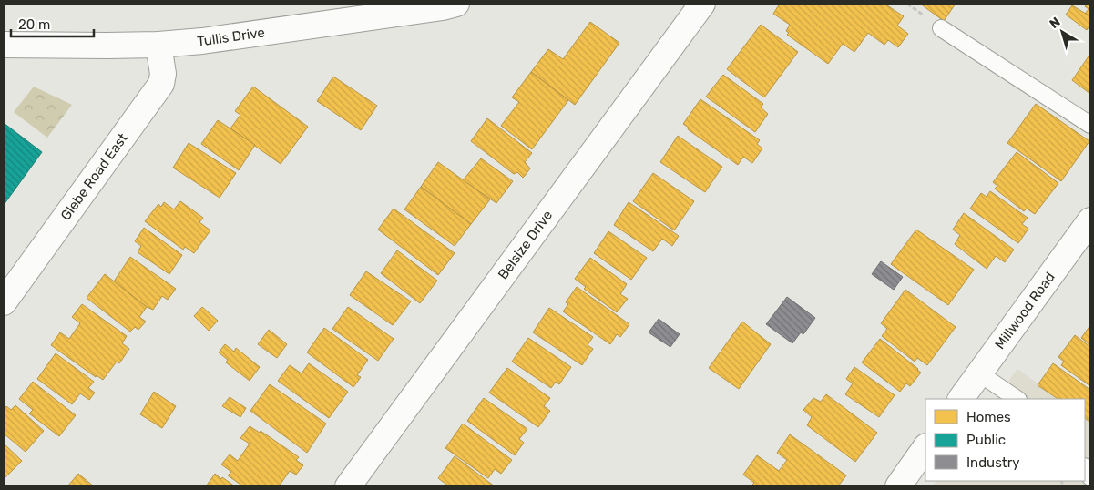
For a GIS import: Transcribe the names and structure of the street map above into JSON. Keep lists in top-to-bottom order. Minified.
{"streets":{"street":["Tullis Drive","Glebe Road East","Belsize Drive","Millwood Road"]},"crossings":[["Tullis Drive","Glebe Road East"]],"legend":["Homes","Public","Industry"],"scale_bar":"20 m","north":"top left"}
